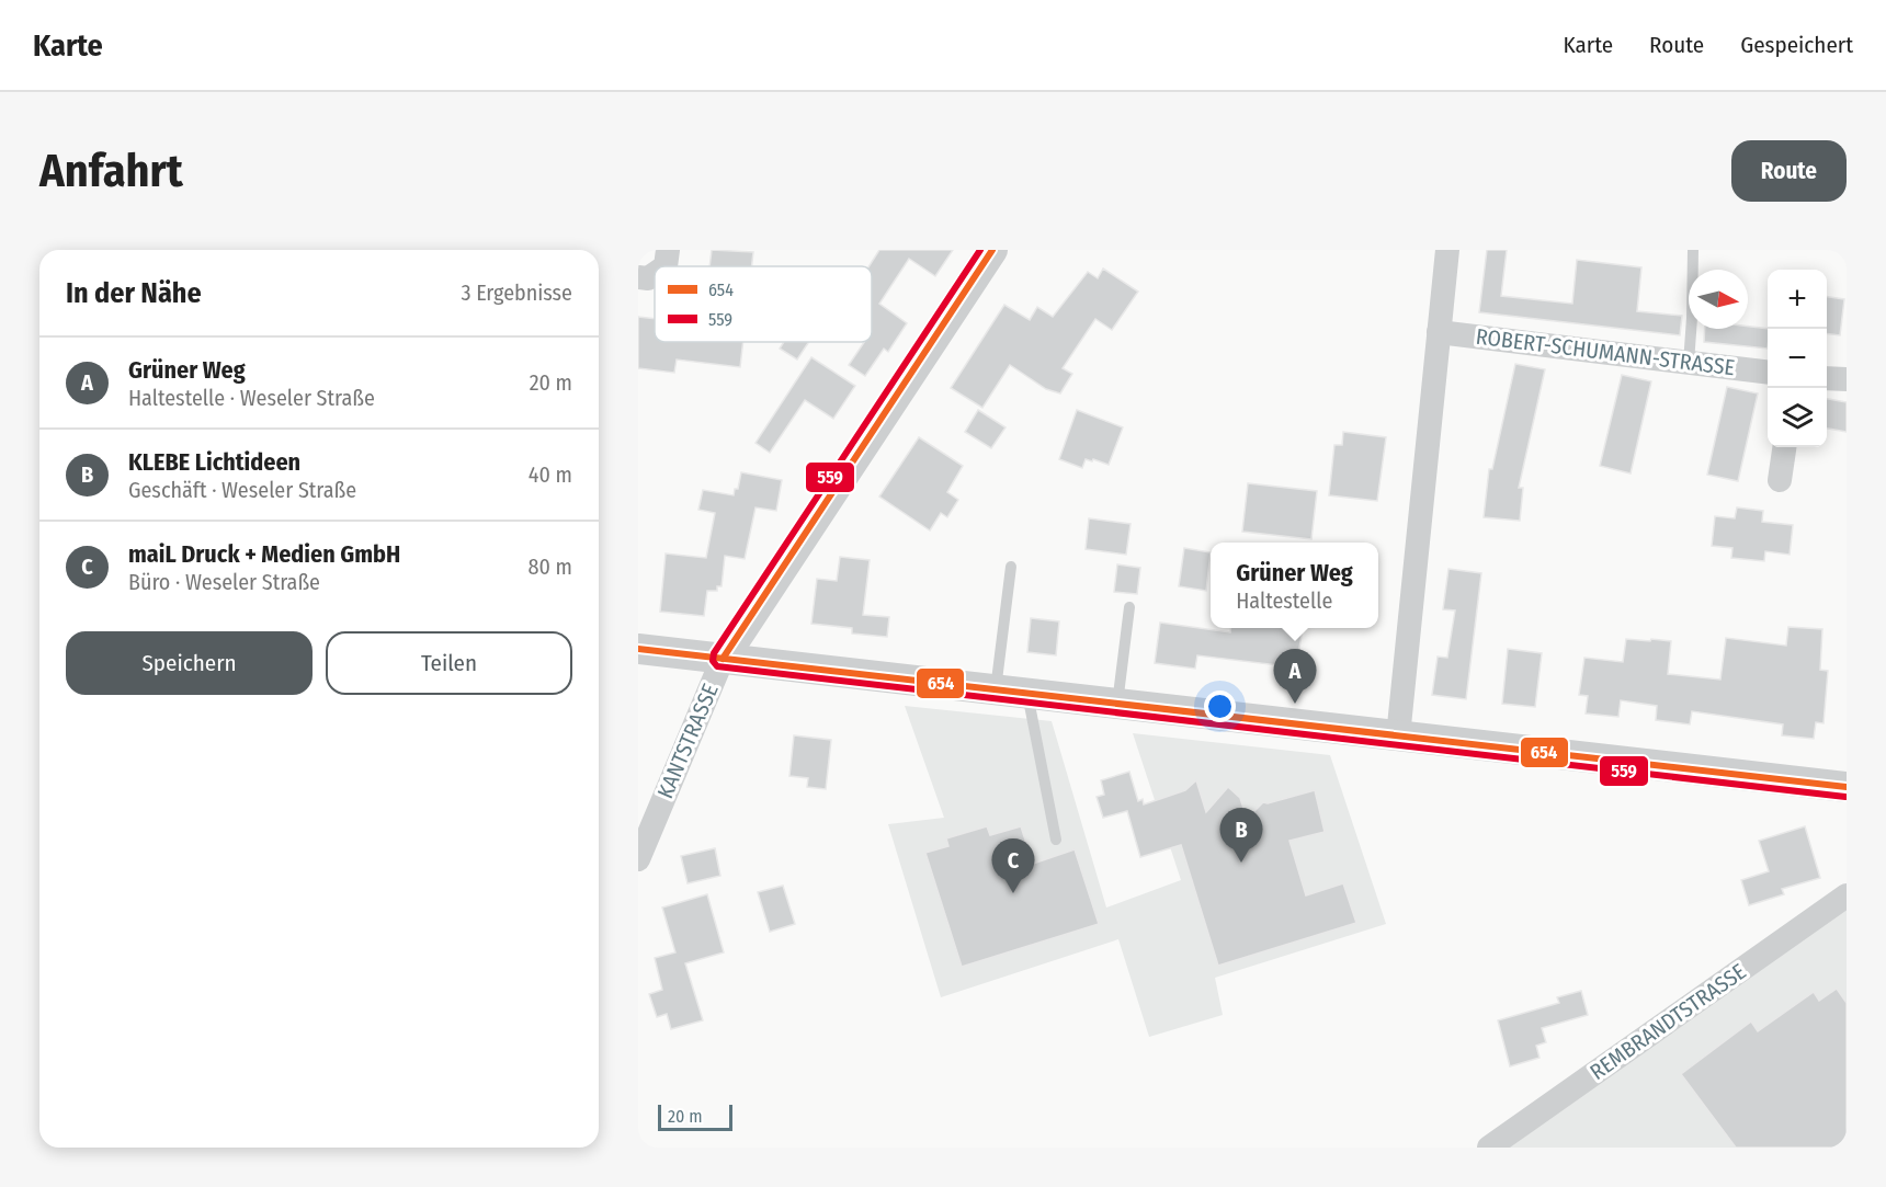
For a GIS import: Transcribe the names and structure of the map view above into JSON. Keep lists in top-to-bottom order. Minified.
{"streets":{"street":["ROBERT-SCHUMANN-STRASSE","KANTSTRASSE","REMBRANDTSTRASSE"]},"lines":["transit line 654","transit line 559"],"legend":["654","559"],"scale_bar":"20 m","north":"right","page":{"header":"Karte","nav":["Karte","Route","Gespeichert"],"buttons":["Route",["Speichern","Teilen"]],"title":"Anfahrt","heading":["In der Nähe","3 Ergebnisse"],"map_buttons":["+","−"],"list":[{"mark":"A","name":"Grüner Weg","note":"Haltestelle · Weseler Straße","value":"20 m"},{"mark":"B","name":"KLEBE Lichtideen","note":"Geschäft · Weseler Straße","value":"40 m"},{"mark":"C","name":"maiL Druck + Medien GmbH","note":"Büro · Weseler Straße","value":"80 m"}],"popup":["Grüner Weg","Haltestelle"],"pins":["A","B","C"],"scale":"20 m"}}
